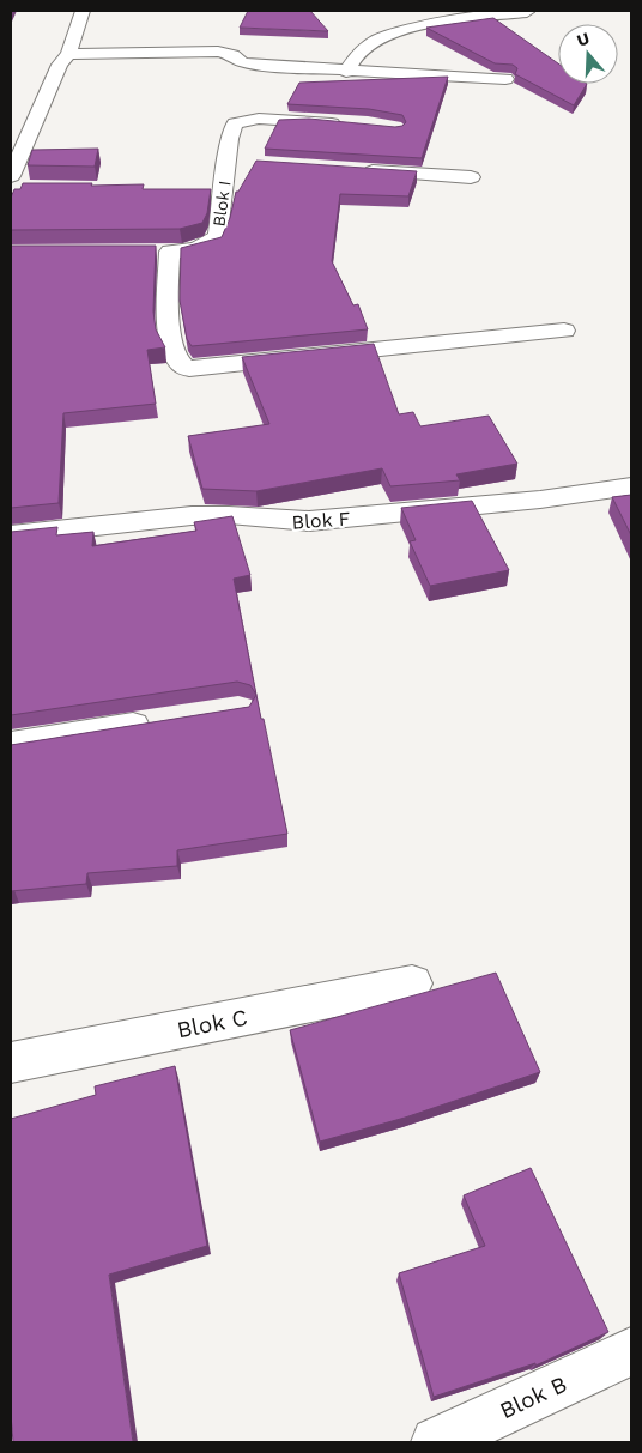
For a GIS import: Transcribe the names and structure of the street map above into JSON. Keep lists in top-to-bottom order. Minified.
{"streets":{"street":["Blok I","Blok F","Blok C","Blok B"]},"north":"top"}
